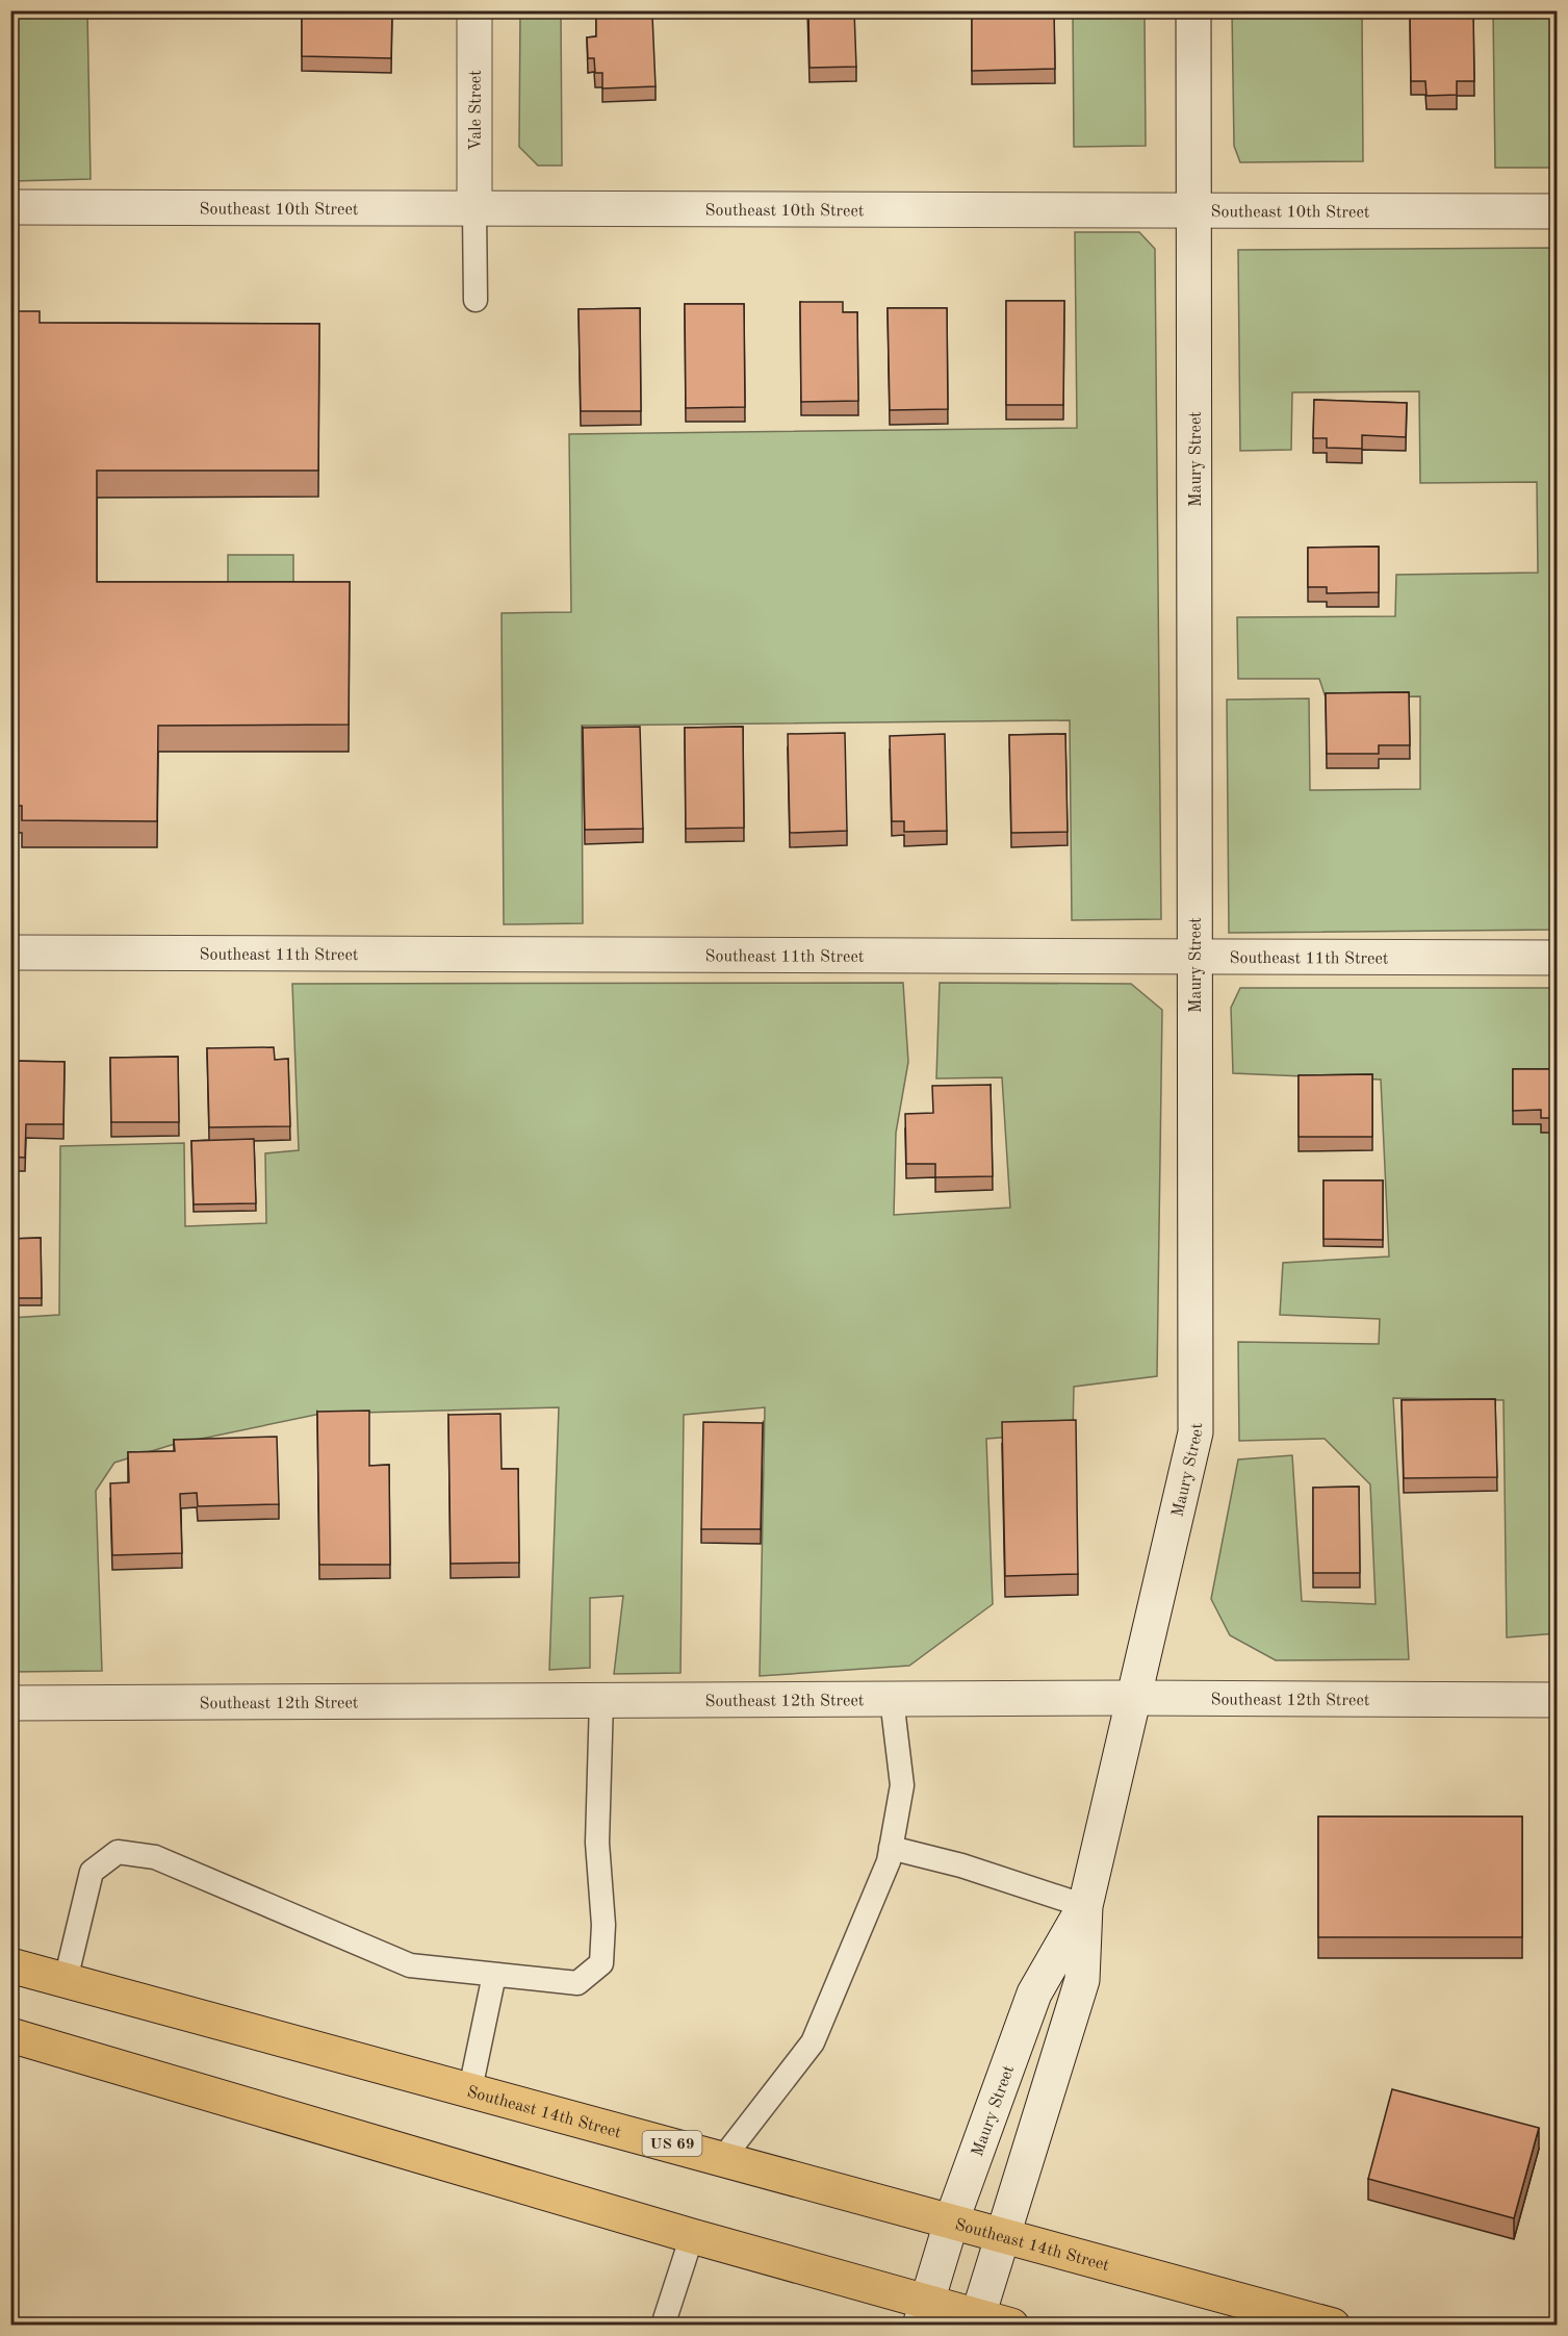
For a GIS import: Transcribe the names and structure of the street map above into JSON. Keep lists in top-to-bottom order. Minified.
{"streets":{"main road":["Southeast 14th Street","US 69"],"street":["Vale Street","Southeast 10th Street","Maury Street","Southeast 11th Street","Southeast 12th Street"]},"crossings":[["Vale Street","Southeast 10th Street"],["Southeast 10th Street","Maury Street"],["Maury Street","Southeast 11th Street"],["Maury Street","Southeast 12th Street"],["Maury Street","Southeast 14th Street"]]}
